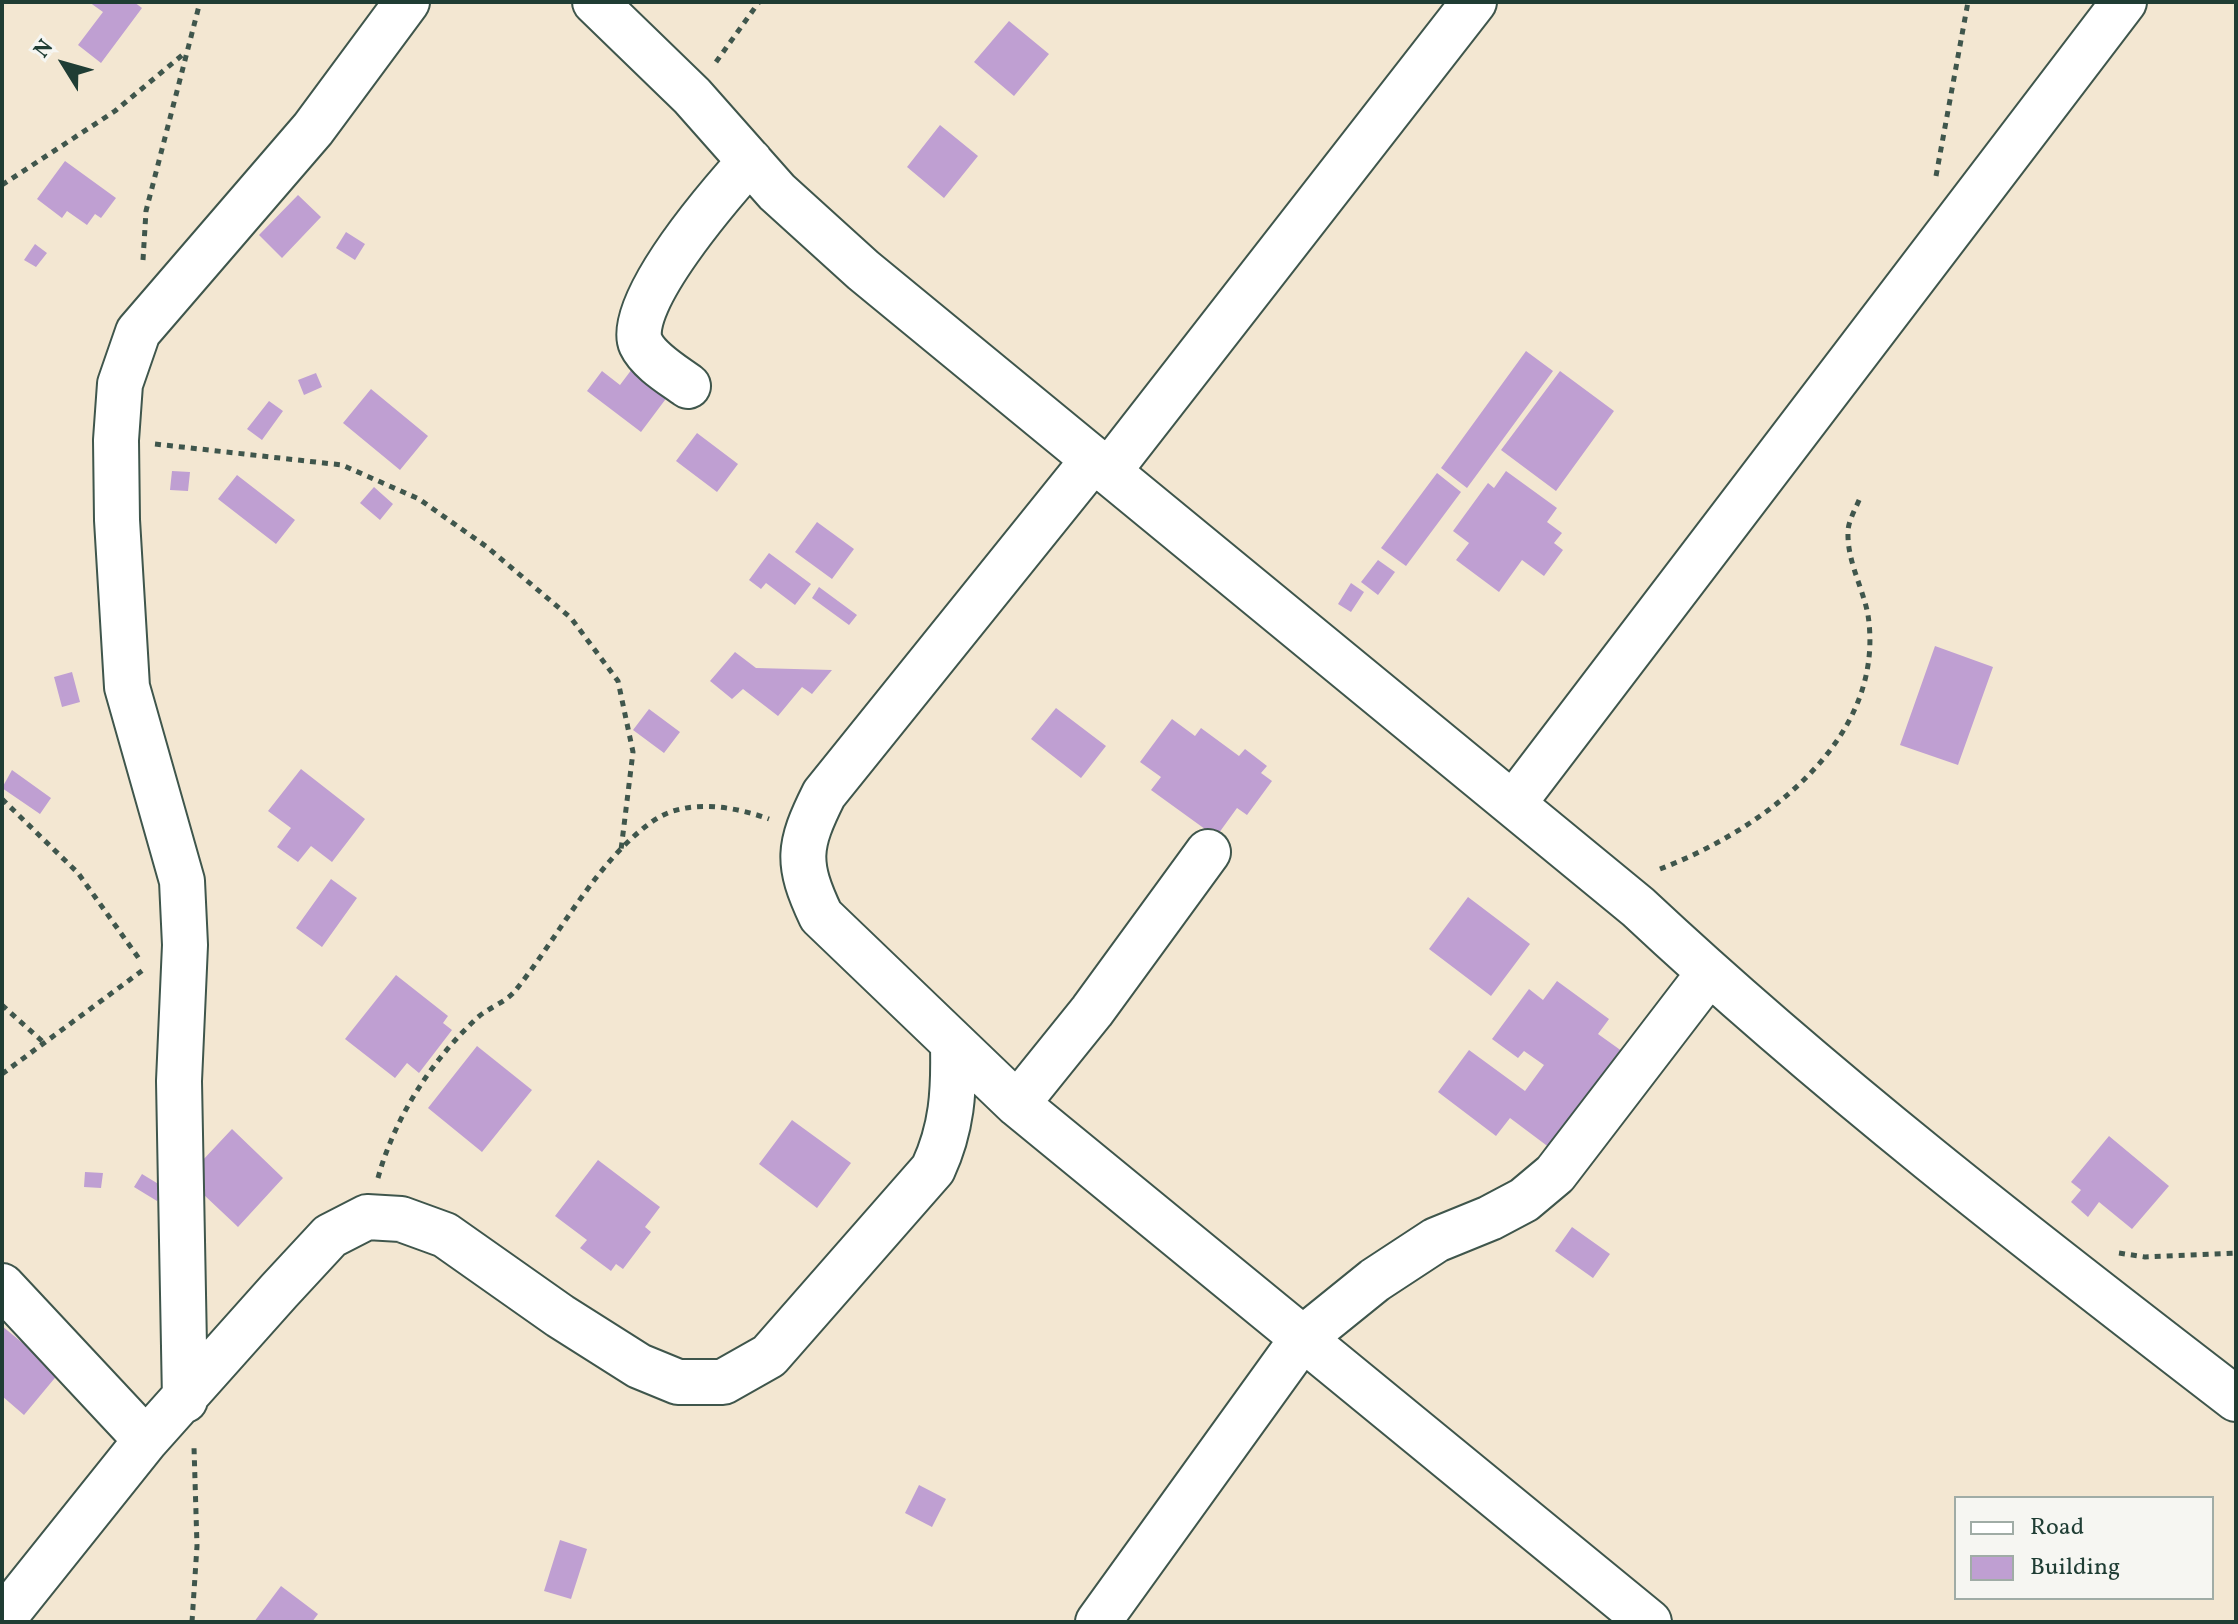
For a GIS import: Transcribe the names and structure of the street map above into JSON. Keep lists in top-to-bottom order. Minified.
{"legend":["Road","Building"],"north":"top left"}
